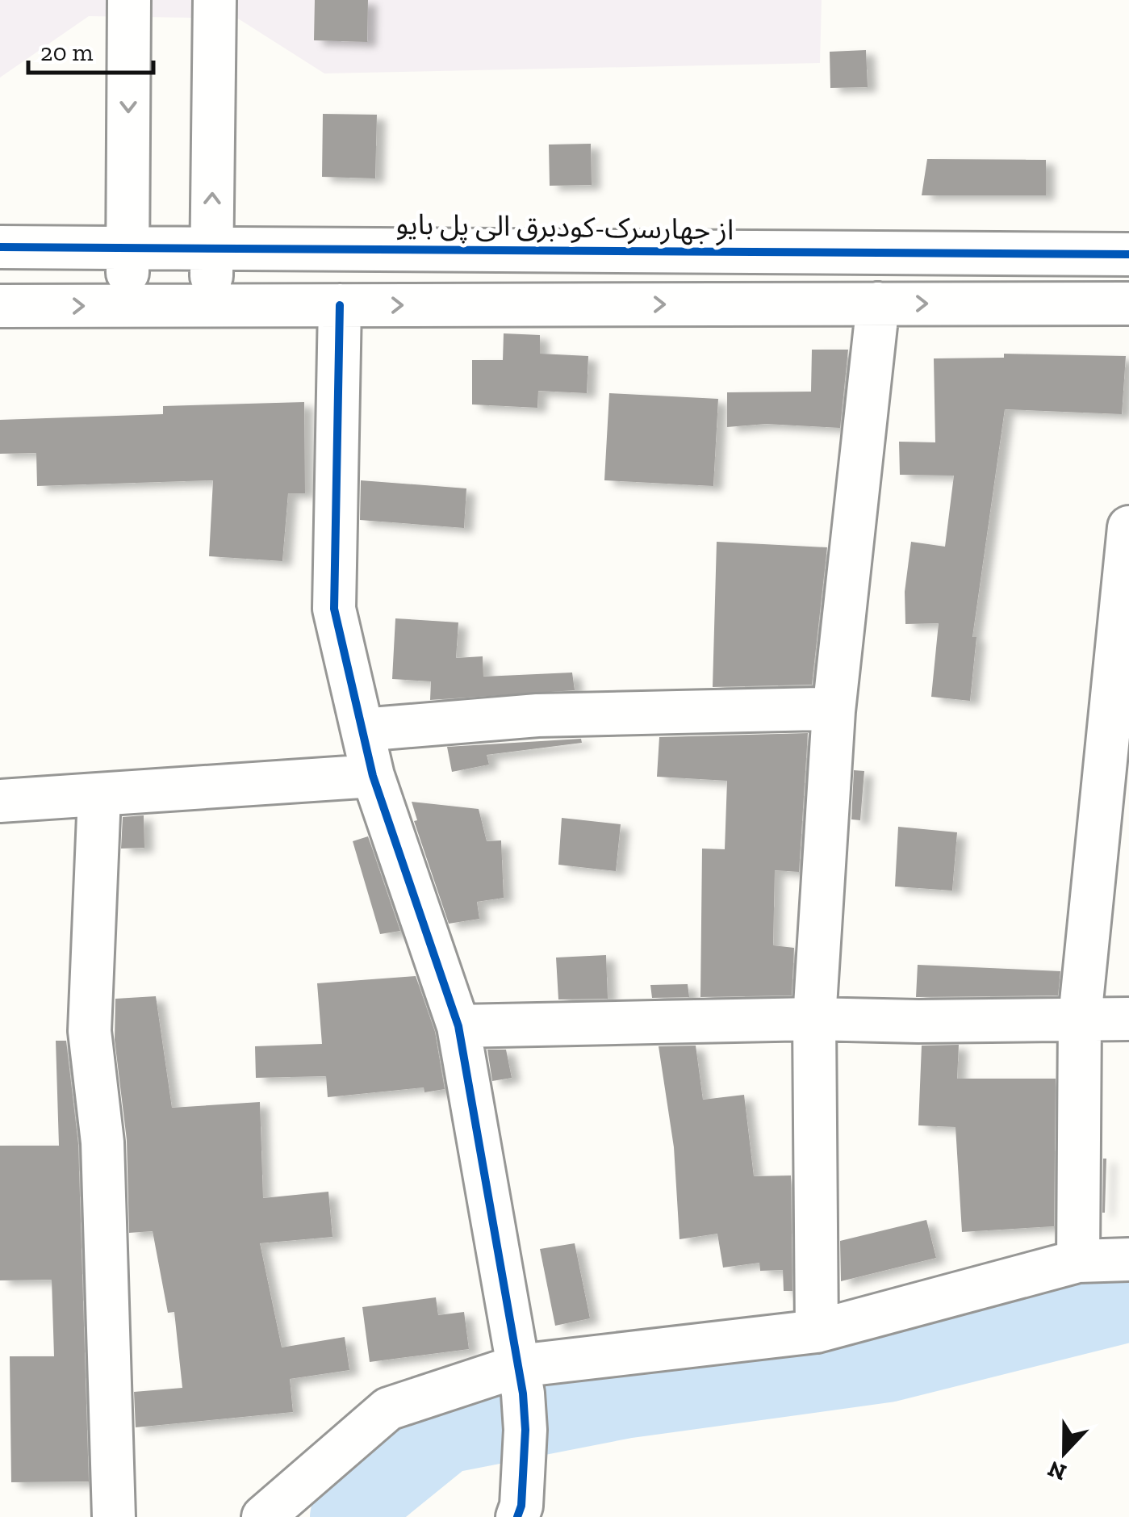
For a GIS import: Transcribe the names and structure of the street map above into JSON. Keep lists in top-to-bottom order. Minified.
{"streets":{"street":["از جهارسرک-کودبرق الی پل بایو"]},"scale_bar":"20 m","north":"bottom"}
